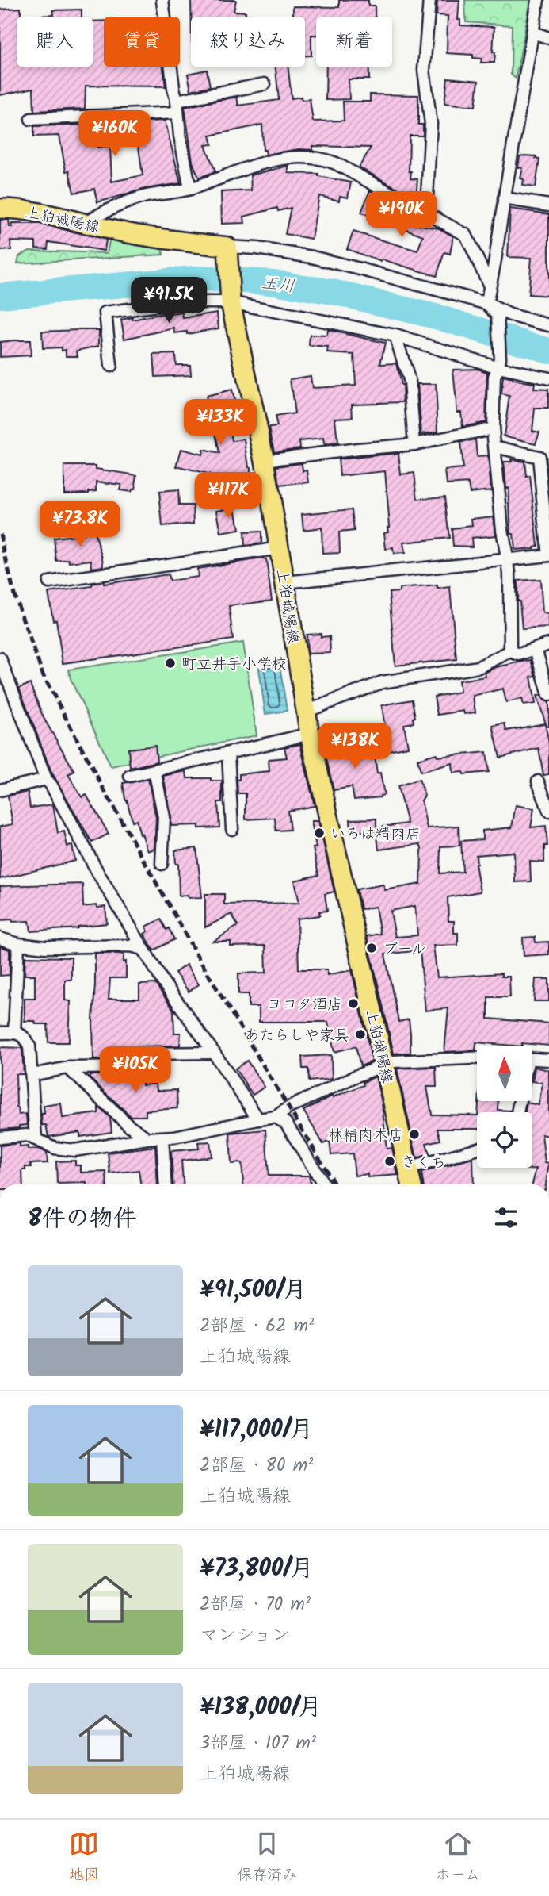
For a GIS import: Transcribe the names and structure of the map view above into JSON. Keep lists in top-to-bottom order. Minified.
{"streets":{"main road":["上狛城陽線"]},"water":["玉川"],"places":["町立井手小学校","いろは精肉店","ブール","ヨコタ酒店","あたらしや家具","林精肉本店","きくち"],"north":"top","page":{"chip":["購入","賃貸","絞り込み","新着"],"price":["¥160K","¥190K","¥91.5K","¥133K","¥117K","¥73.8K","¥138K","¥105K"],"heading":"8件の物件","list":[{"name":"¥91,500/月","note":"2部屋 · 62 m² · 上狛城陽線"},{"name":"¥117,000/月","note":"2部屋 · 80 m² · 上狛城陽線"},{"name":"¥73,800/月","note":"2部屋 · 70 m² · マンション"},{"name":"¥138,000/月","note":"3部屋 · 107 m² · 上狛城陽線"}],"tabs":["地図","保存済み","ホーム"]}}
